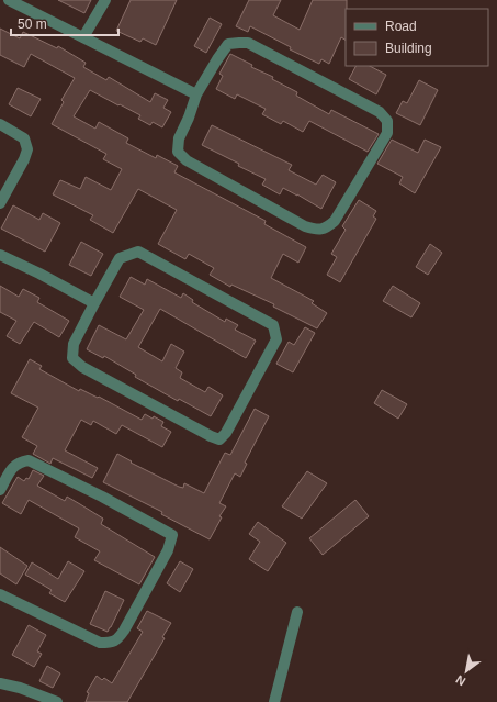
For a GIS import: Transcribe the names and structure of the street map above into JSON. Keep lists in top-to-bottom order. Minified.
{"legend":["Road","Building"],"scale_bar":"50 m","north":"bottom left"}
